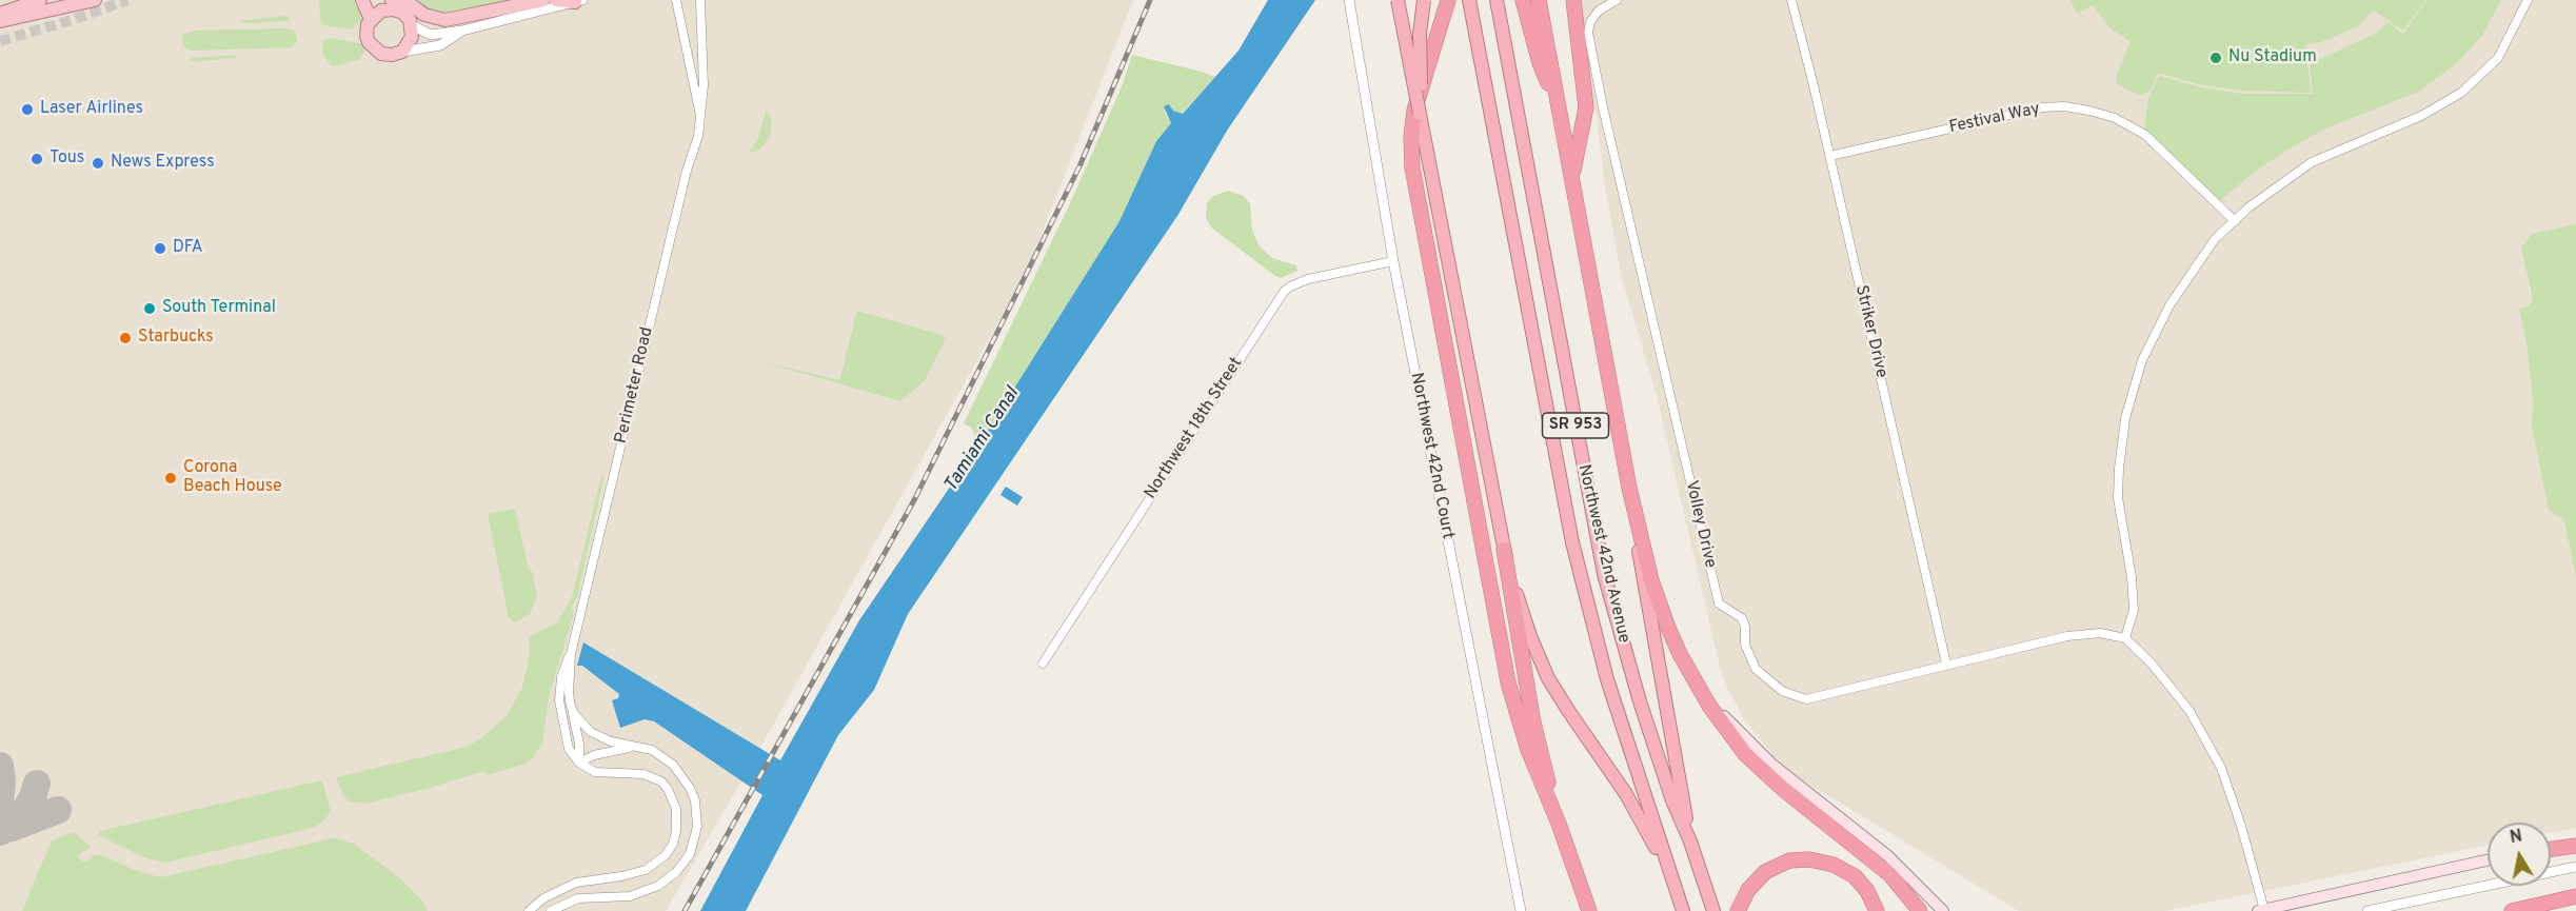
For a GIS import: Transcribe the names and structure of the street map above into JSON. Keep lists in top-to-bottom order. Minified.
{"streets":{"highway":["SR 953","Northwest 42nd Avenue"],"street":["Festival Way","Striker Drive","Perimeter Road","Northwest 18th Street","Northwest 42nd Court","Volley Drive"]},"crossings":[["Festival Way","Striker Drive"],["Striker Drive","Volley Drive"],["Northwest 18th Street","Northwest 42nd Court"]],"water":["Tamiami Canal"],"places":["Nu Stadium","Laser Airlines","Tous","News Express","DFA","South Terminal","Starbucks","Corona Beach House"],"north":"top"}
